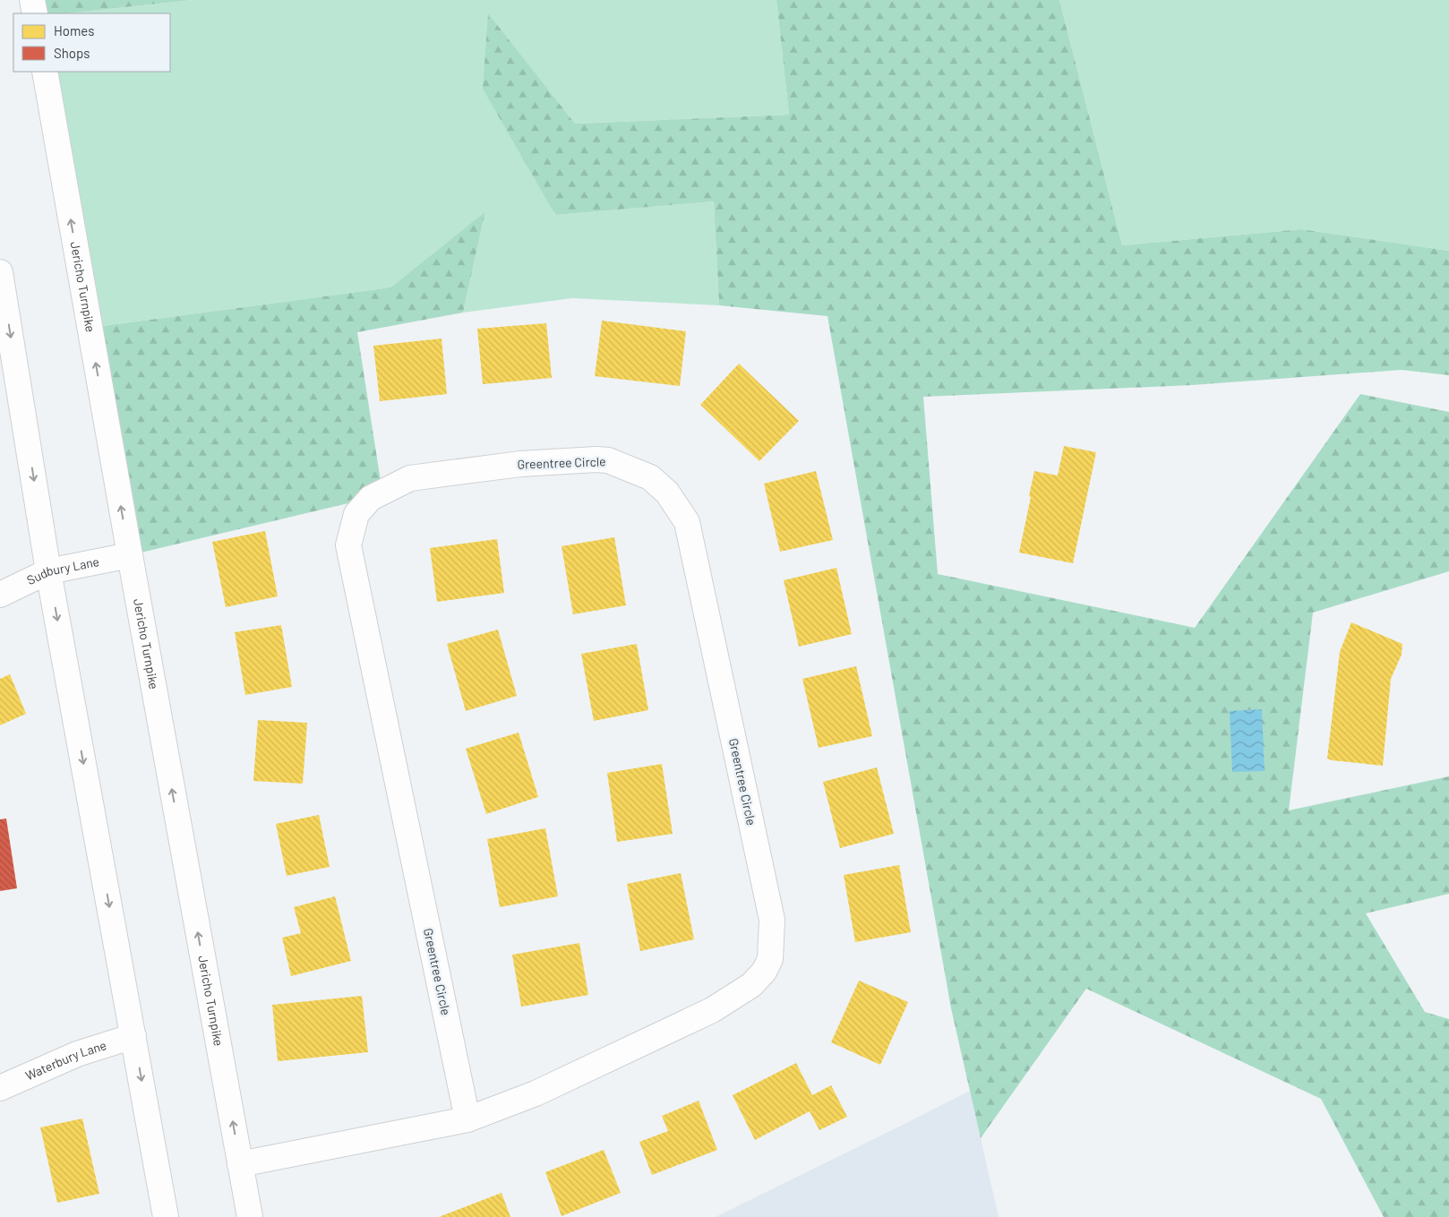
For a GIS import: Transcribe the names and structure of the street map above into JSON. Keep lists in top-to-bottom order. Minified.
{"streets":{"street":["Jericho Turnpike","Greentree Circle","Sudbury Lane","Waterbury Lane"]},"crossings":[["Jericho Turnpike","Greentree Circle"],["Jericho Turnpike","Sudbury Lane"]],"legend":["Homes","Shops"]}
